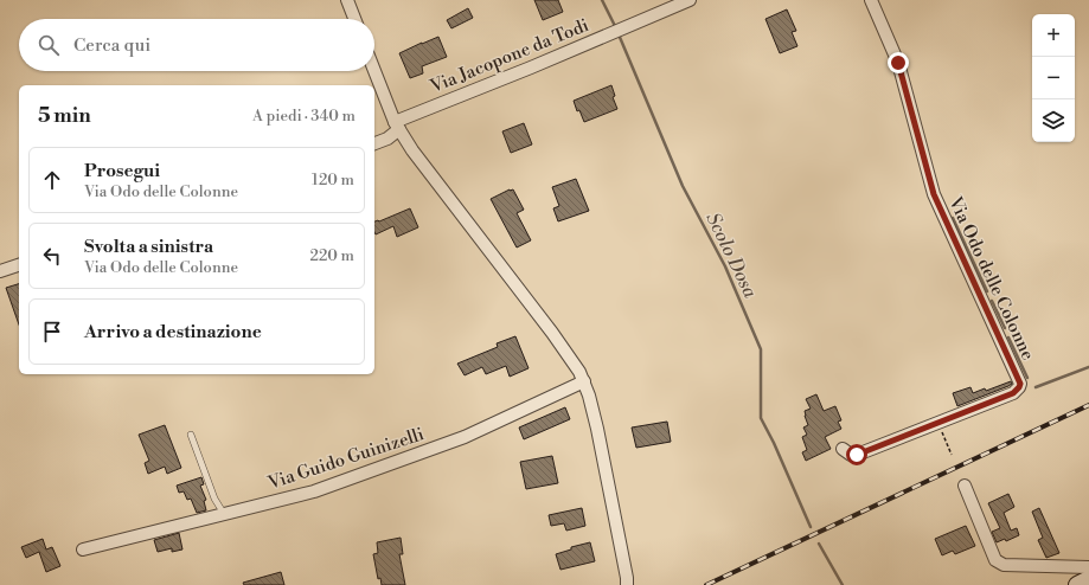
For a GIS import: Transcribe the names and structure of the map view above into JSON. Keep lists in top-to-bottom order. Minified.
{"streets":{"street":["Via Jacopone da Todi","Via Odo delle Colonne","Via Guido Guinizelli"]},"water":["Scolo Dosa"],"page":{"map_buttons":["+","−"],"search":"Cerca qui","heading":["5 min","A piedi · 340 m"],"list":[["Prosegui","Via Odo delle Colonne","120 m"],["Svolta a sinistra","Via Odo delle Colonne","220 m"],"Arrivo a destinazione"]}}
